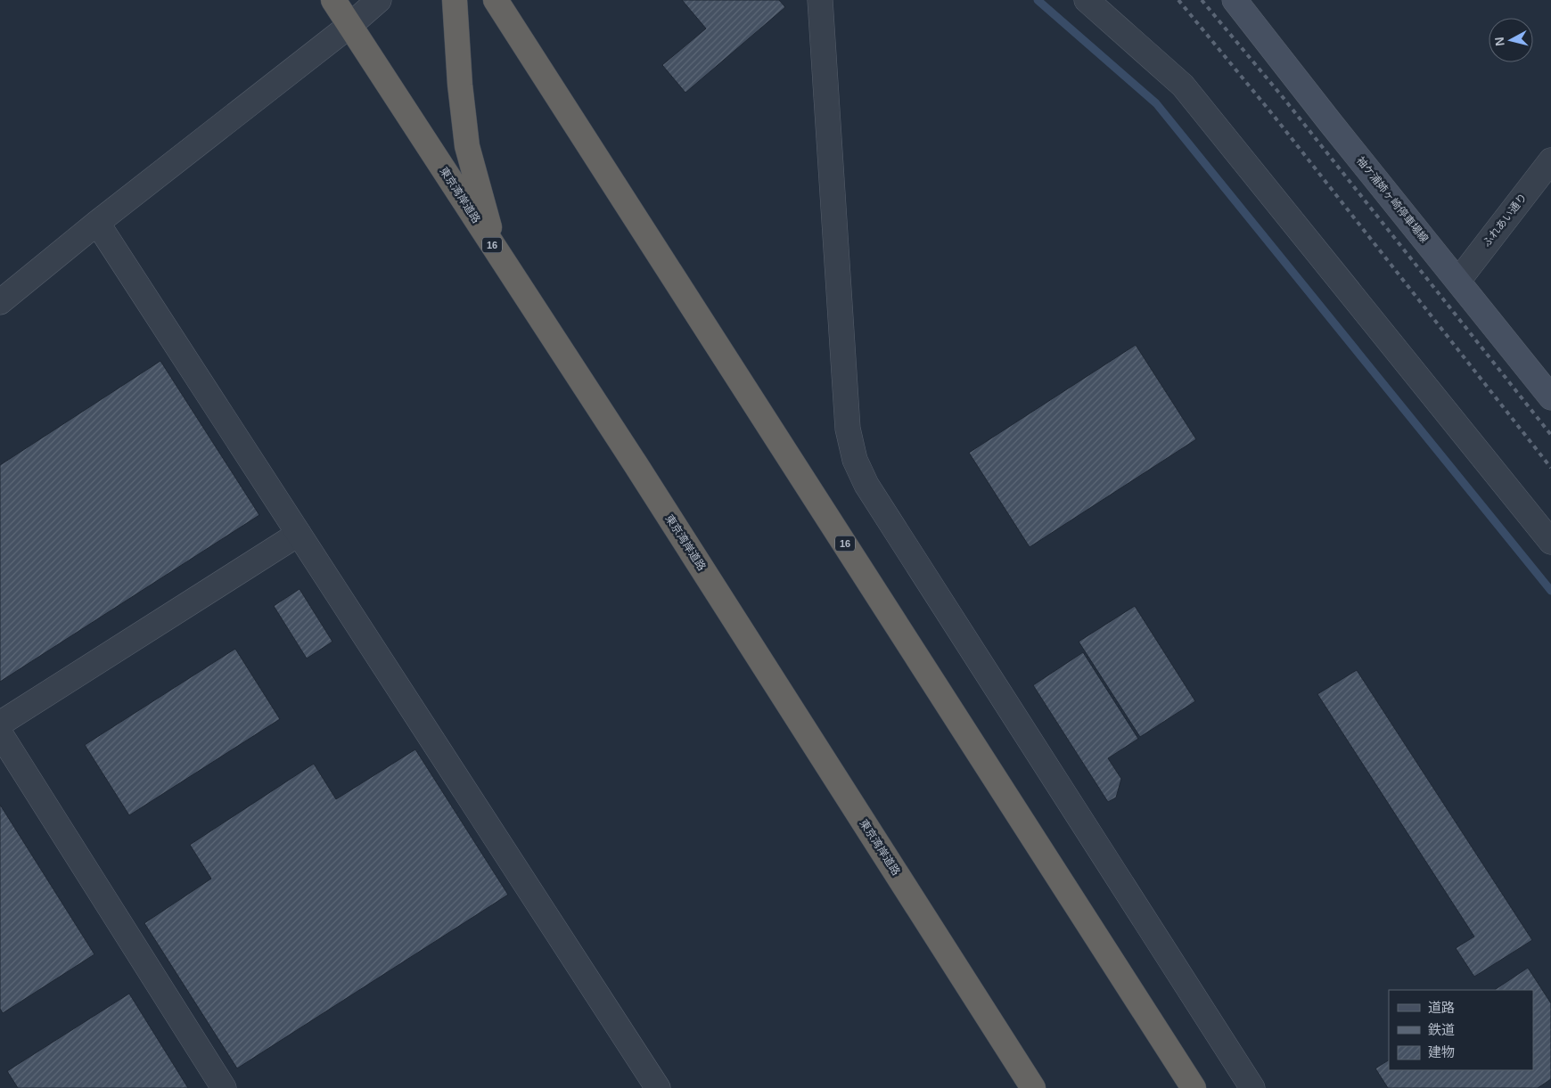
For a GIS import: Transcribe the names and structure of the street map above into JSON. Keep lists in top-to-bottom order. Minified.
{"streets":{"highway":["東京湾岸道路","16"],"main road":["袖ケ浦姉ヶ崎停車場線"],"street":["ふれあい通り"]},"crossings":[["袖ケ浦姉ヶ崎停車場線","ふれあい通り"]],"legend":["道路","鉄道","建物"],"north":"left"}
